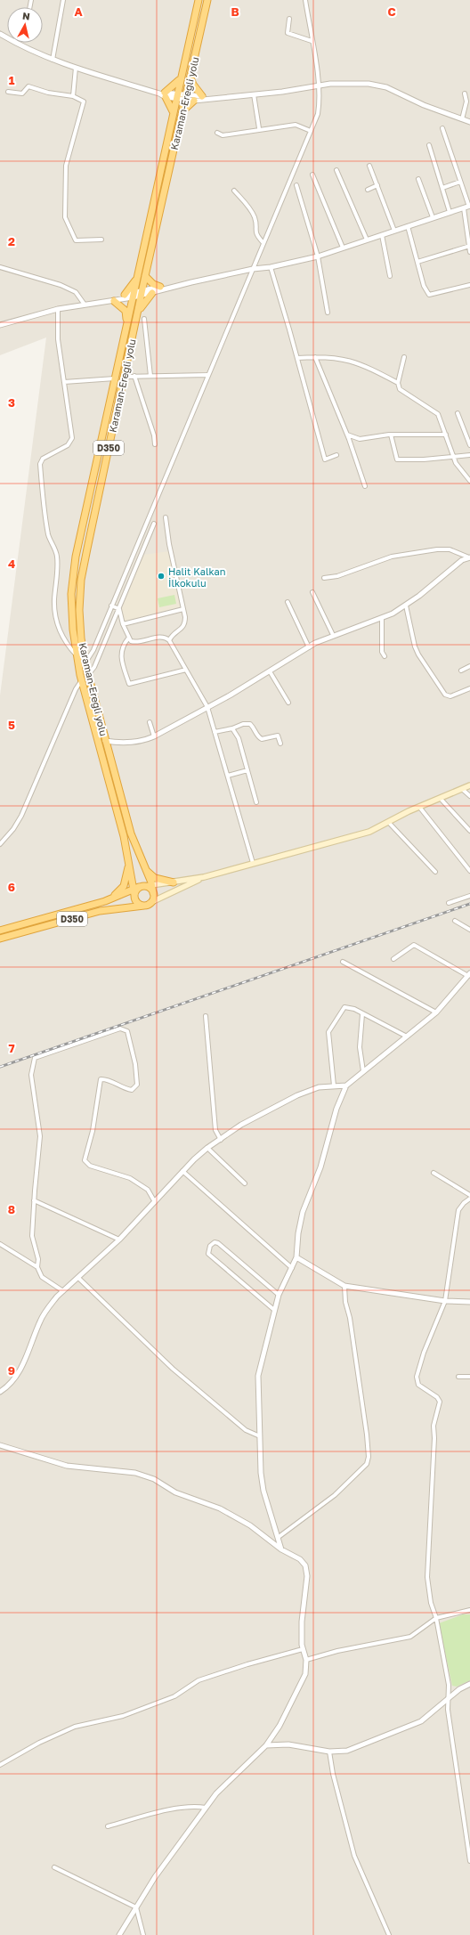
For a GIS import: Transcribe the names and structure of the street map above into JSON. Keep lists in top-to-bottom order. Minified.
{"streets":{"highway":["Karaman-Ereğli yolu","D350"]},"crossings":[["Karaman-Ereğli yolu","D350"]],"places":["Halit Kalkan İlkokulu"],"north":"top","grid":{"columns":["A","B","C"],"rows":["1","2","3","4","5","6","7","8","9"]}}
